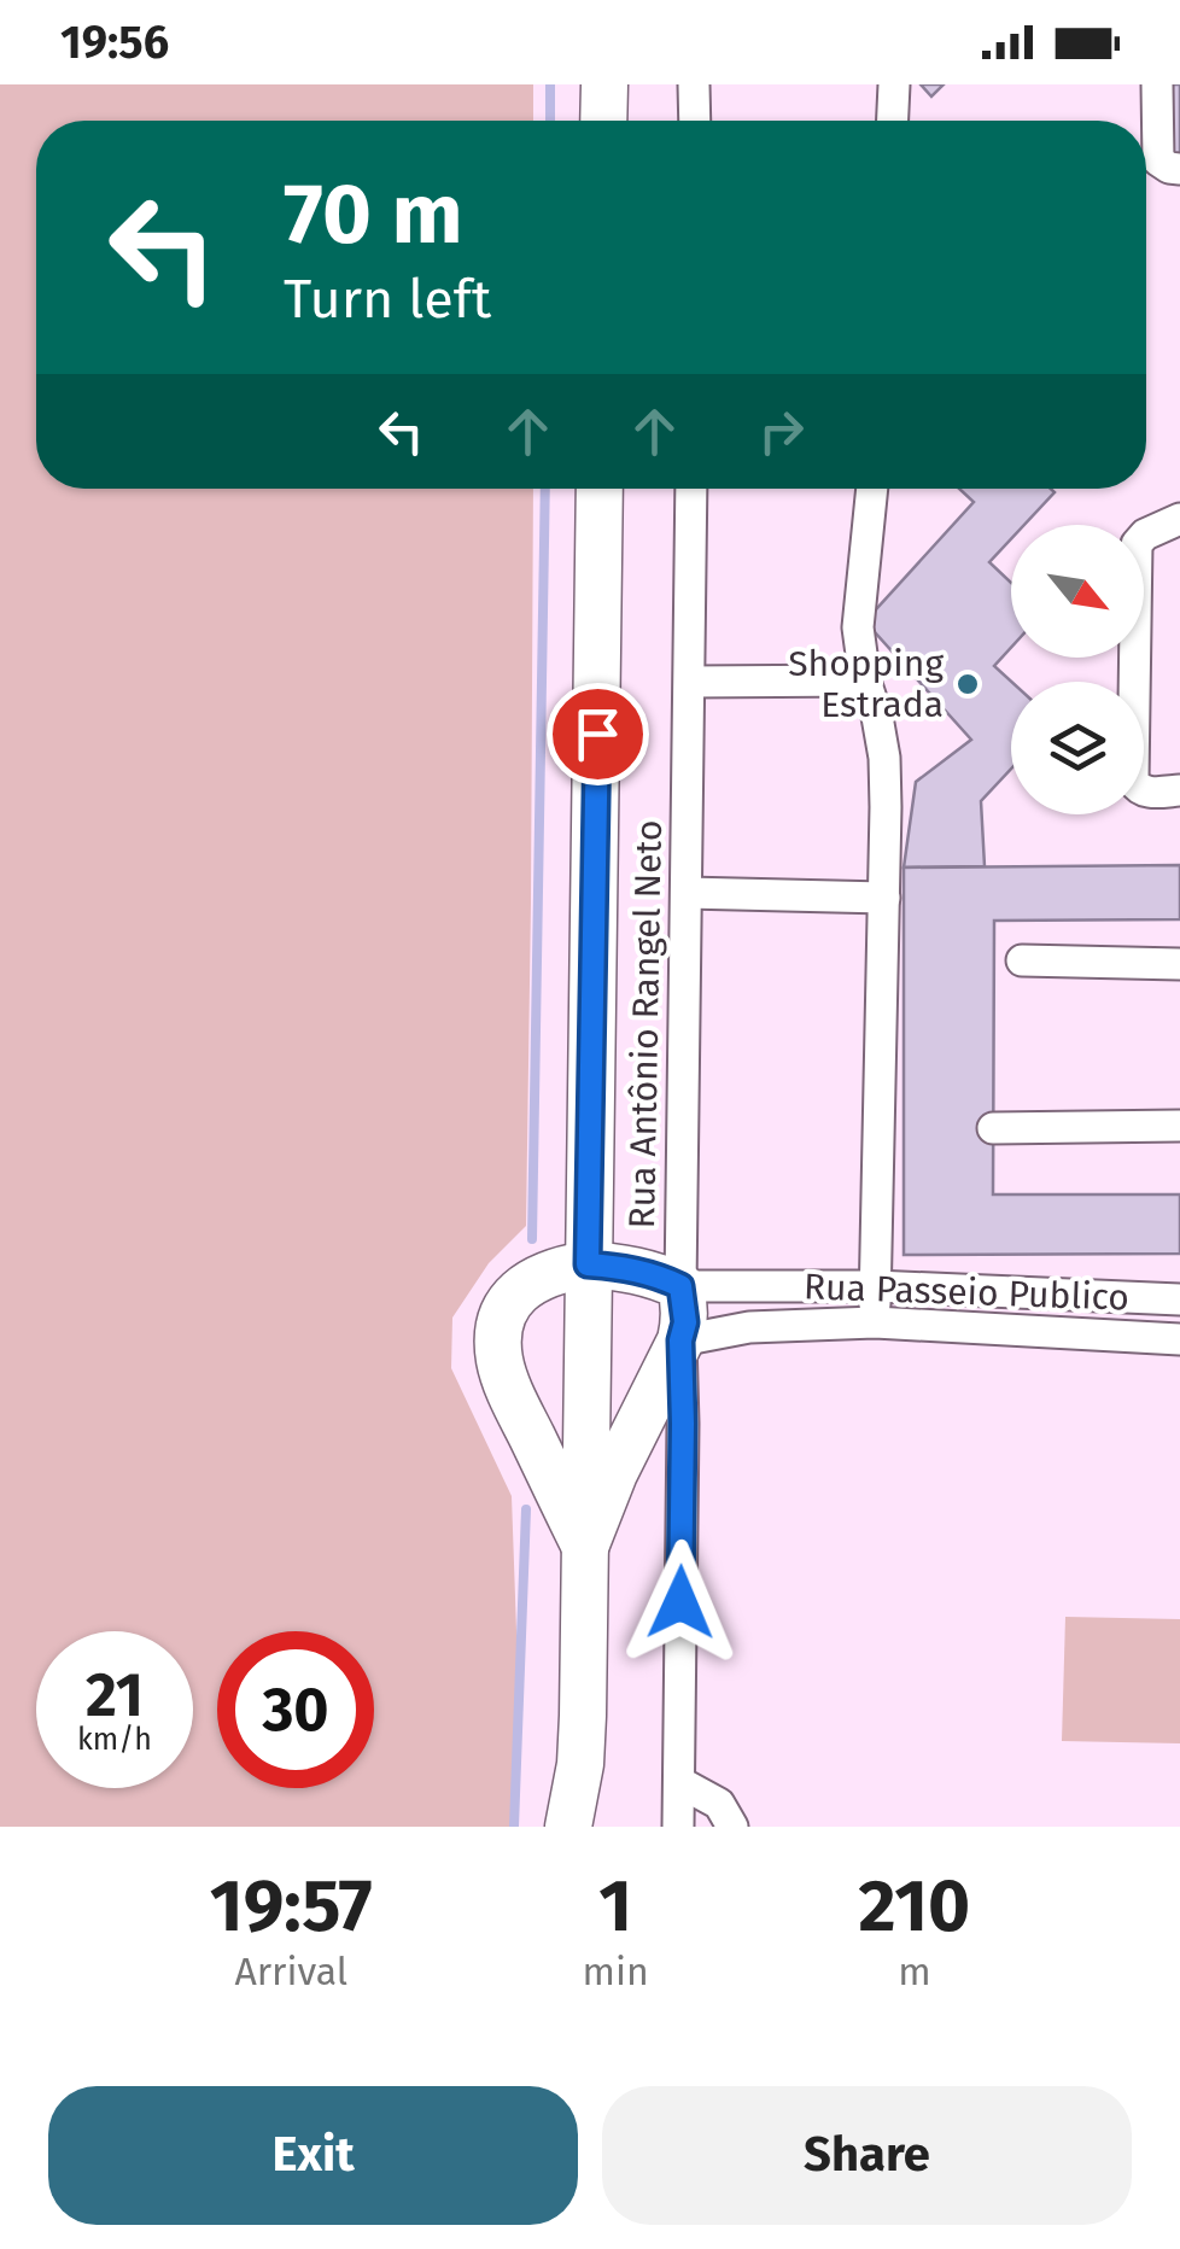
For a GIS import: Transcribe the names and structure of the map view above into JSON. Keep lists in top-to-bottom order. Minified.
{"streets":{"street":["Rua Antônio Rangel Neto","Rua Passeio Publico"]},"crossings":[["Rua Antônio Rangel Neto","Rua Passeio Publico"]],"places":["Shopping Estrada"],"north":"bottom right","page":{"status":"19:56","turn":["70 m","Turn left"],"speed":"21 km/h","limit":"30","eta":["19:57","Arrival","1","min","210","m"],"buttons":["Exit","Share"]}}
